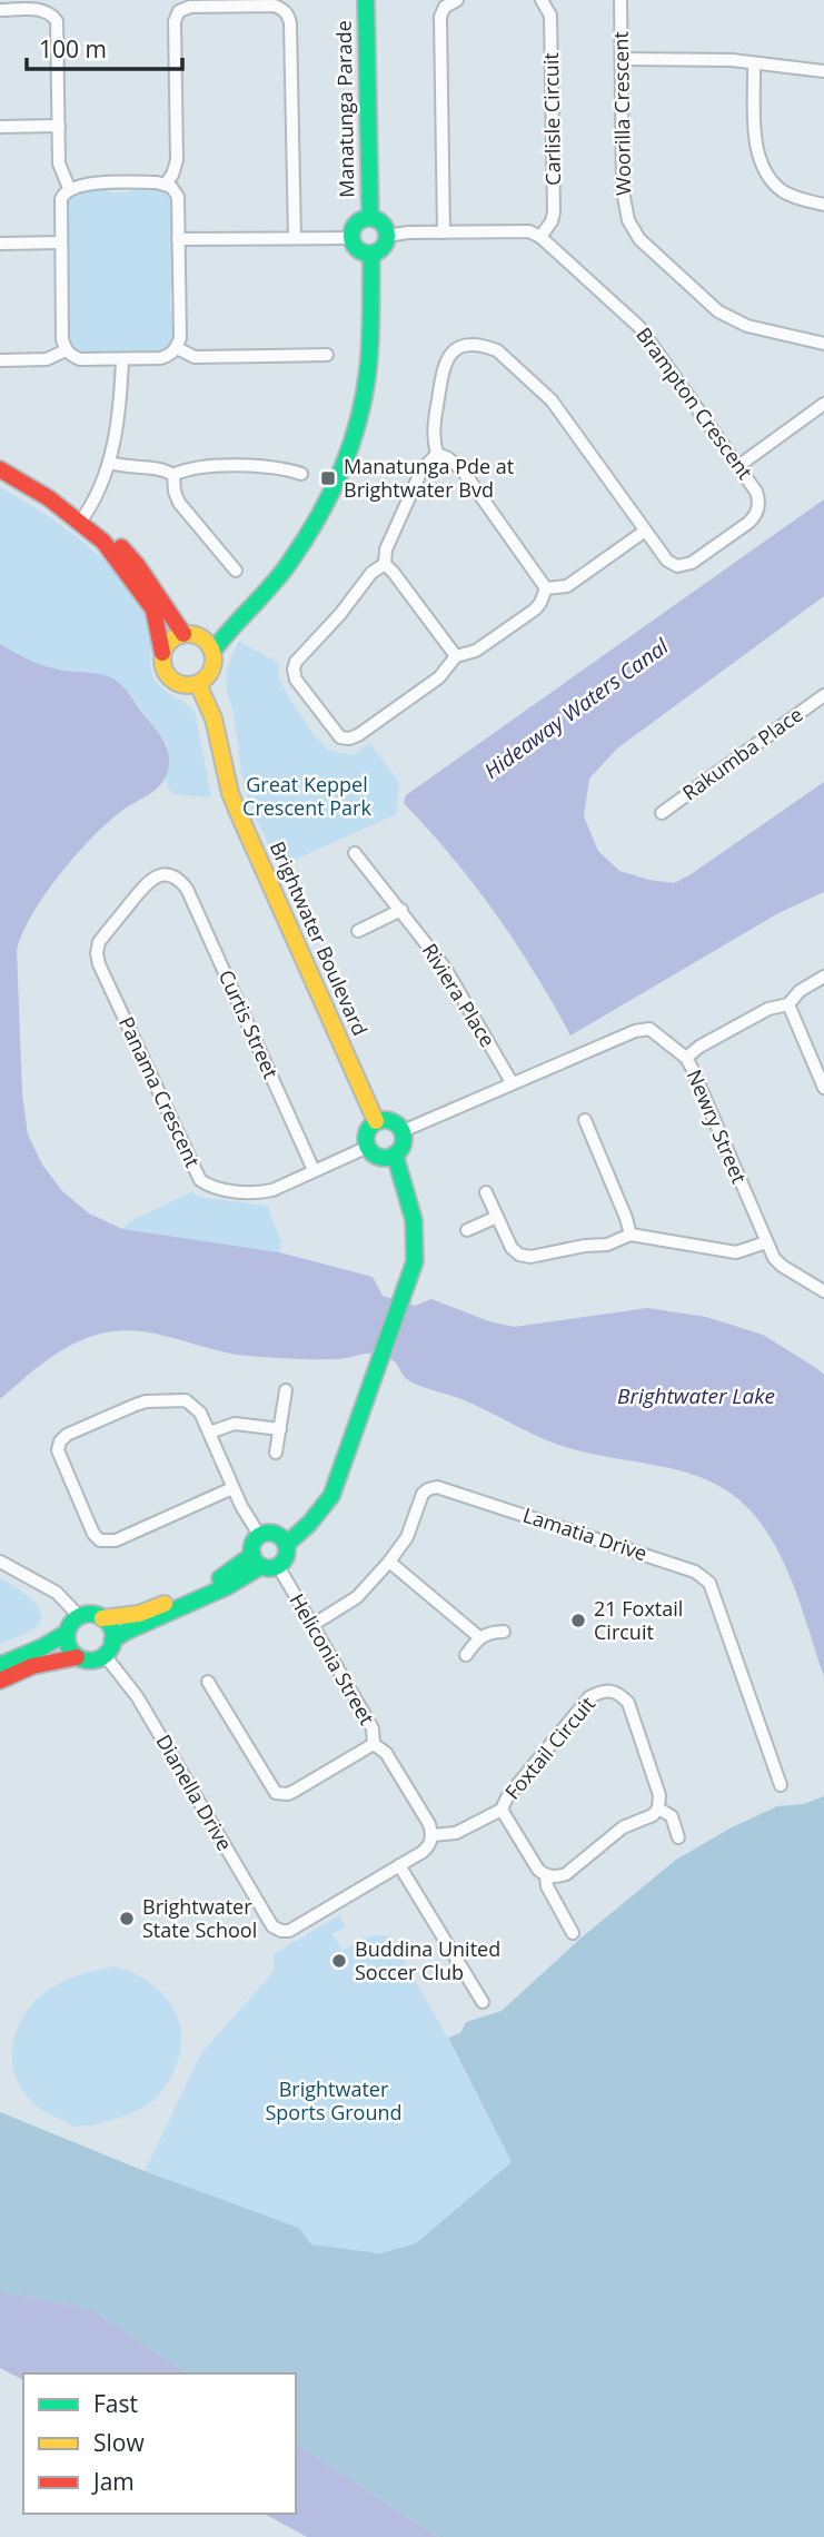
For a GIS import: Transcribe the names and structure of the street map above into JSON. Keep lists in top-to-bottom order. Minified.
{"streets":{"street":["Manatunga Parade","Woorilla Crescent","Carlisle Circuit","Brampton Crescent","Rakumba Place","Brightwater Boulevard","Riviera Place","Curtis Street","Panama Crescent","Newry Street","Lamatia Drive","Heliconia Street","Foxtail Circuit","Dianella Drive"]},"crossings":[["Carlisle Circuit","Brampton Crescent"],["Brightwater Boulevard","Panama Crescent"],["Brightwater Boulevard","Newry Street"],["Riviera Place","Newry Street"],["Curtis Street","Panama Crescent"],["Panama Crescent","Newry Street"],["Lamatia Drive","Heliconia Street"],["Heliconia Street","Foxtail Circuit"]],"water":["Hideaway Waters Canal","Brightwater Lake"],"parks":["Great Keppel Crescent Park","Brightwater Sports Ground"],"places":{"transit":["Manatunga Pde at Brightwater Bvd"],"other":["21 Foxtail Circuit","Brightwater State School","Buddina United Soccer Club"]},"legend":["Fast","Slow","Jam"],"scale_bar":"100 m"}
